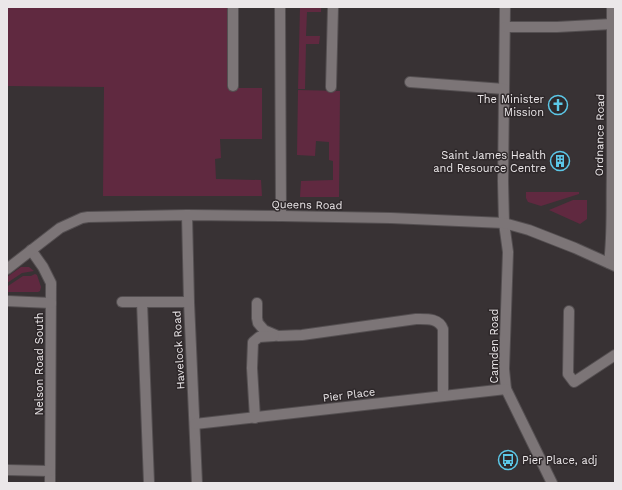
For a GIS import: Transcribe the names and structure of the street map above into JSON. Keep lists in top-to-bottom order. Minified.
{"streets":{"street":["Ordnance Road","Queens Road","Camden Road","Havelock Road","Nelson Road South","Pier Place"]},"crossings":[["Ordnance Road","Queens Road"],["Queens Road","Camden Road"],["Queens Road","Havelock Road"],["Queens Road","Nelson Road South"],["Camden Road","Pier Place"],["Havelock Road","Pier Place"]],"places":{"church":["The Minister Mission"],"building":["Saint James Health and Resource Centre"],"bus stop":["Pier Place, adj"]}}
